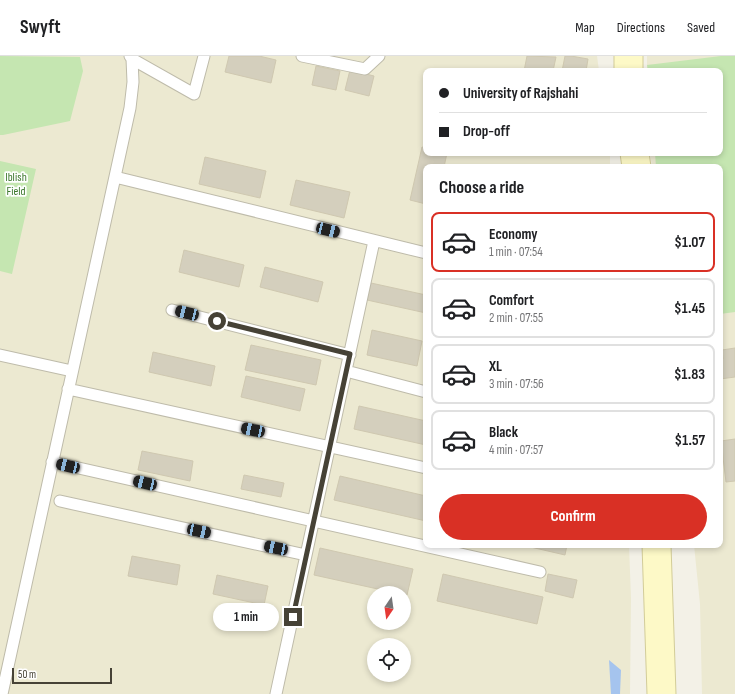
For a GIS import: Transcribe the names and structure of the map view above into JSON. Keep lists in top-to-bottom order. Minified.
{"parks":["Iblish Field"],"scale_bar":"50 m","north":"bottom","page":{"header":"Swyft","nav":["Map","Directions","Saved"],"banner":["University of Rajshahi","Drop-off"],"heading":"Choose a ride","list":[{"name":"Economy","note":"1 min · 07:54","value":"$1.07"},{"name":"Comfort","note":"2 min · 07:55","value":"$1.45"},{"name":"XL","note":"3 min · 07:56","value":"$1.83"},{"name":"Black","note":"4 min · 07:57","value":"$1.57"}],"buttons":"Confirm","bubble":"1 min","scale":"50 m"}}
